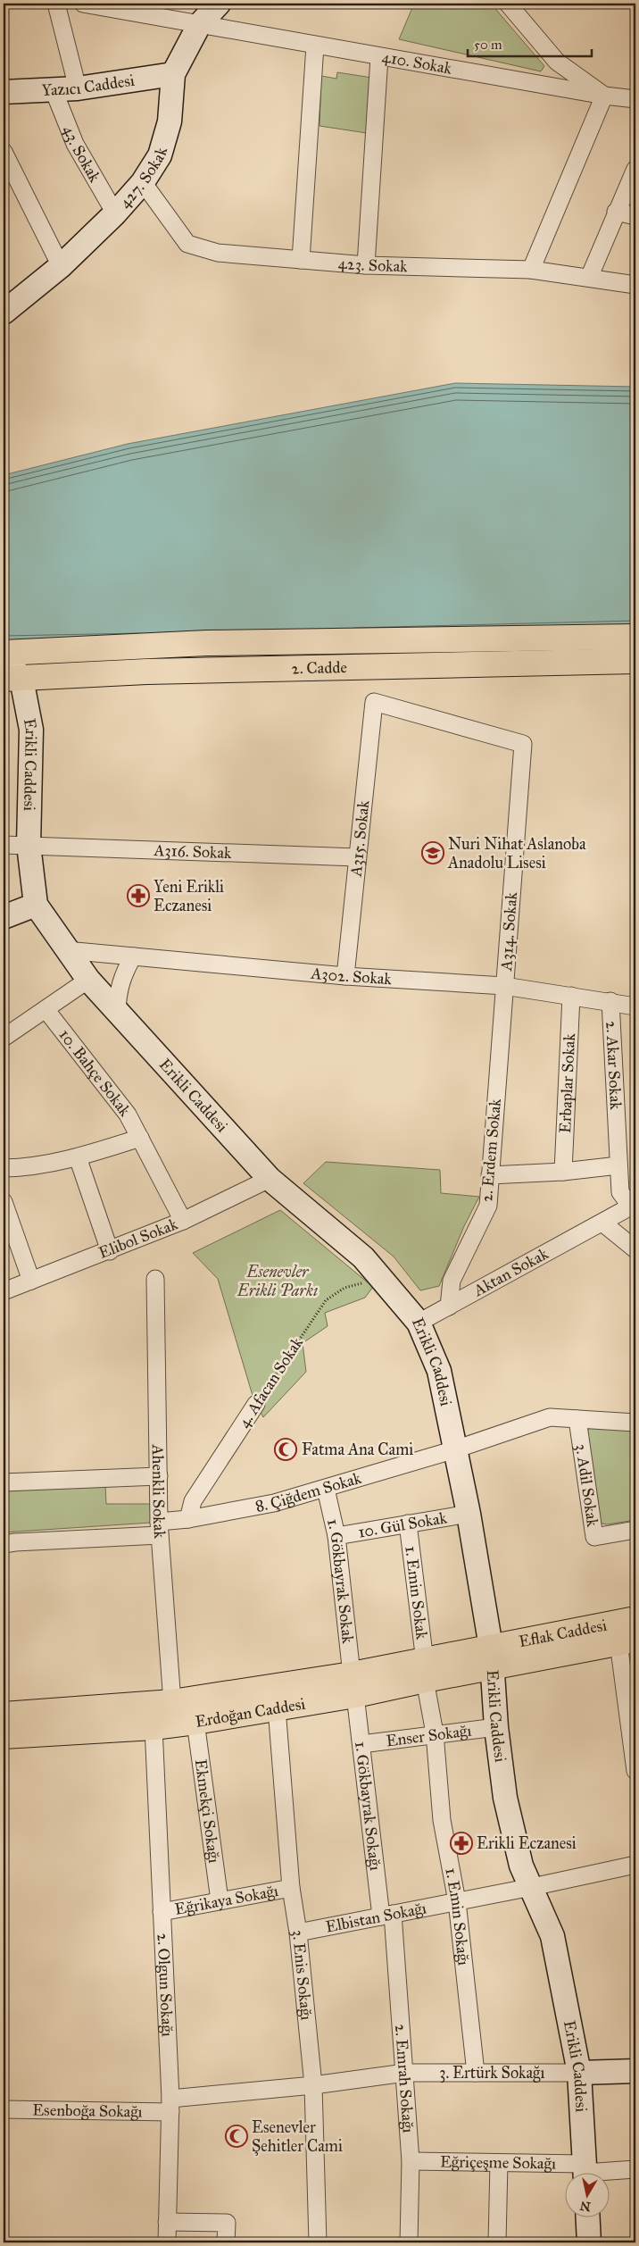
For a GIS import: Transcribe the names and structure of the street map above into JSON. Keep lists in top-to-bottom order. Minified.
{"streets":{"main road":["Yazıcı Caddesi","427. Sokak","2. Cadde","Erikli Caddesi","Eflak Caddesi","Erdoğan Caddesi"],"street":["410. Sokak","43. Sokak","423. Sokak","A315. Sokak","A316. Sokak","A314. Sokak","A302. Sokak","2. Akar Sokak","10. Bahçe Sokak","Erbaplar Sokak","2. Erdem Sokak","Elibol Sokak","Aktan Sokak","4. Afacan Sokak","3. Adil Sokak","Ahenkli Sokak","8. Çiğdem Sokak","10. Gül Sokak","1. Gökbayrak Sokak","1. Emin Sokak","Enser Sokağı","1. Gökbayrak Sokağı","Ekmekçi Sokağı","Eğrikaya Sokağı","1. Emin Sokağı","Elbistan Sokağı","3. Enis Sokağı","2. Olgun Sokağı","3. Ertürk Sokağı","2. Emrah Sokağı","Esenboğa Sokağı","Eğriçeşme Sokağı"]},"crossings":[["410. Sokak","427. Sokak"],["Yazıcı Caddesi","43. Sokak"],["Yazıcı Caddesi","427. Sokak"],["43. Sokak","427. Sokak"],["427. Sokak","423. Sokak"],["2. Cadde","Erikli Caddesi"],["Erikli Caddesi","A316. Sokak"],["Erikli Caddesi","A302. Sokak"],["Erikli Caddesi","Elibol Sokak"],["Erikli Caddesi","Aktan Sokak"],["Erikli Caddesi","4. Afacan Sokak"],["Erikli Caddesi","3. Adil Sokak"],["Erikli Caddesi","8. Çiğdem Sokak"],["Erikli Caddesi","10. Gül Sokak"],["Erikli Caddesi","Eflak Caddesi"],["Erikli Caddesi","Erdoğan Caddesi"],["Erikli Caddesi","Enser Sokağı"],["Erikli Caddesi","Elbistan Sokağı"],["Erikli Caddesi","3. Ertürk Sokağı"],["A315. Sokak","A316. Sokak"],["A315. Sokak","A314. Sokak"],["A315. Sokak","A302. Sokak"],["A314. Sokak","A302. Sokak"],["A314. Sokak","2. Erdem Sokak"],["A302. Sokak","2. Akar Sokak"],["A302. Sokak","Erbaplar Sokak"],["A302. Sokak","2. Erdem Sokak"],["2. Akar Sokak","Aktan Sokak"],["10. Bahçe Sokak","Elibol Sokak"],["2. Erdem Sokak","Aktan Sokak"],["4. Afacan Sokak","8. Çiğdem Sokak"],["3. Adil Sokak","8. Çiğdem Sokak"],["Ahenkli Sokak","8. Çiğdem Sokak"],["Ahenkli Sokak","Erdoğan Caddesi"],["8. Çiğdem Sokak","1. Gökbayrak Sokak"],["10. Gül Sokak","1. Gökbayrak Sokak"],["10. Gül Sokak","1. Emin Sokak"],["1. Gökbayrak Sokak","Erdoğan Caddesi"],["1. Gökbayrak Sokak","1. Gökbayrak Sokağı"],["1. Emin Sokak","Erdoğan Caddesi"],["1. Emin Sokak","1. Emin Sokağı"],["Eflak Caddesi","Erdoğan Caddesi"],["Erdoğan Caddesi","1. Gökbayrak Sokağı"],["Erdoğan Caddesi","Ekmekçi Sokağı"],["Erdoğan Caddesi","1. Emin Sokağı"],["Erdoğan Caddesi","3. Enis Sokağı"],["Erdoğan Caddesi","2. Olgun Sokağı"],["Enser Sokağı","1. Gökbayrak Sokağı"],["Enser Sokağı","1. Emin Sokağı"],["1. Gökbayrak Sokağı","Elbistan Sokağı"],["1. Gökbayrak Sokağı","2. Emrah Sokağı"],["Ekmekçi Sokağı","Eğrikaya Sokağı"],["Eğrikaya Sokağı","3. Enis Sokağı"],["Eğrikaya Sokağı","2. Olgun Sokağı"],["1. Emin Sokağı","Elbistan Sokağı"],["1. Emin Sokağı","3. Ertürk Sokağı"],["Elbistan Sokağı","3. Enis Sokağı"],["Elbistan Sokağı","2. Emrah Sokağı"],["3. Enis Sokağı","3. Ertürk Sokağı"],["3. Enis Sokağı","Esenboğa Sokağı"],["2. Olgun Sokağı","Esenboğa Sokağı"],["3. Ertürk Sokağı","2. Emrah Sokağı"],["3. Ertürk Sokağı","Esenboğa Sokağı"],["2. Emrah Sokağı","Eğriçeşme Sokağı"]],"parks":["Esenevler Erikli Parkı"],"places":{"school or university":["Nuri Nihat Aslanoba Anadolu Lisesi"],"pharmacy":["Yeni Erikli Eczanesi","Erikli Eczanesi"],"mosque":["Fatma Ana Cami","Esenevler Şehitler Cami"]},"scale_bar":"50 m","north":"bottom"}
